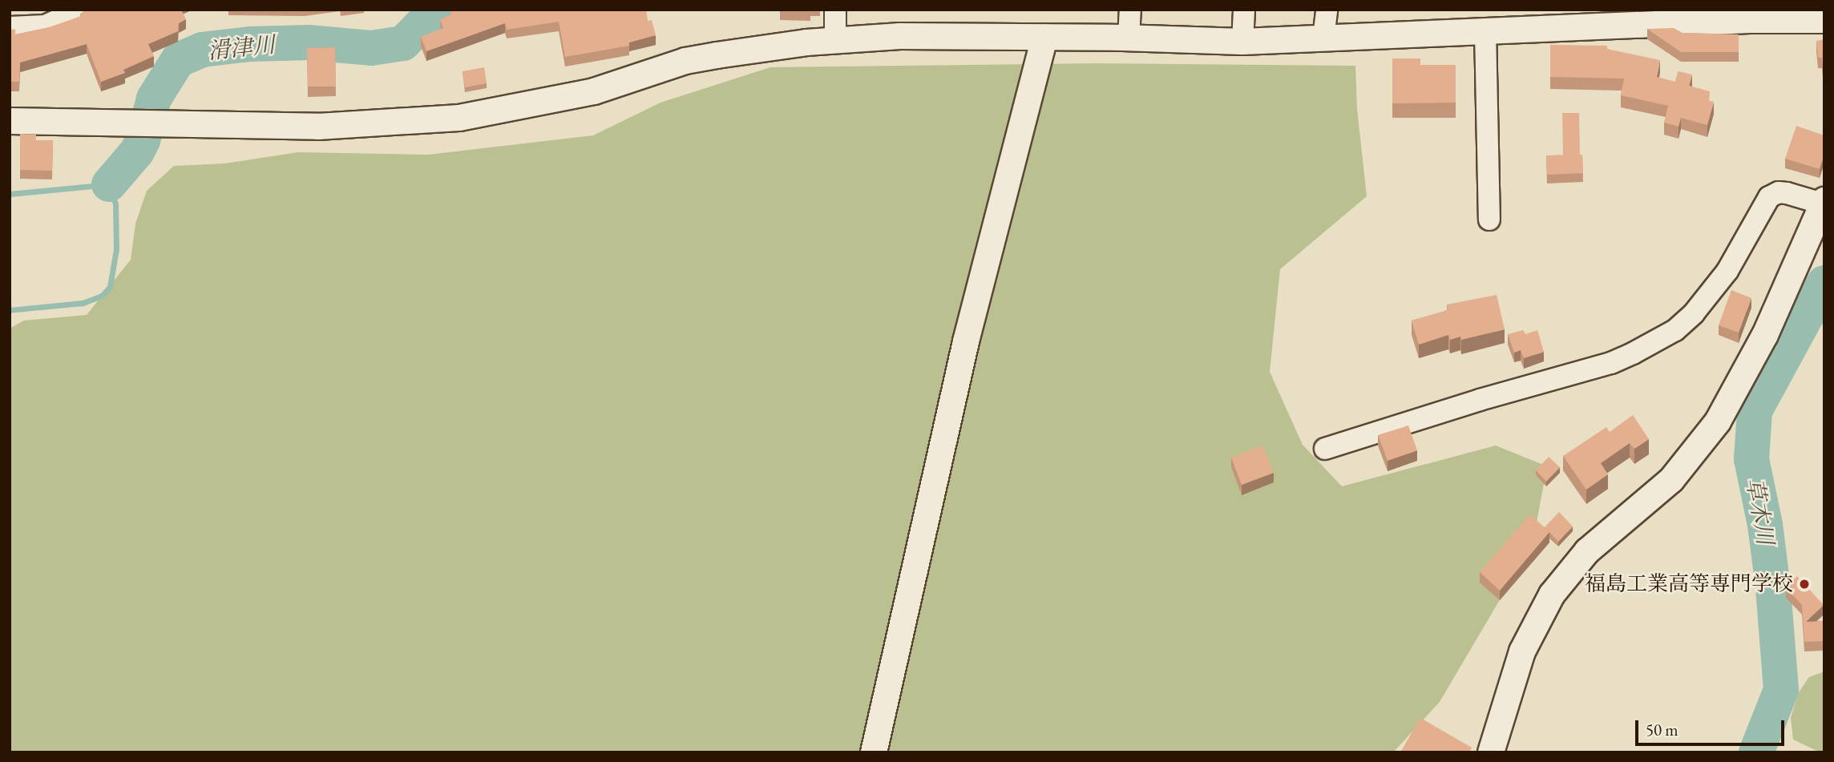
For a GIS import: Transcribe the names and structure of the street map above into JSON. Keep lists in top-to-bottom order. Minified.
{"water":["滑津川","草木川"],"places":["福島工業高等専門学校"],"scale_bar":"50 m"}
